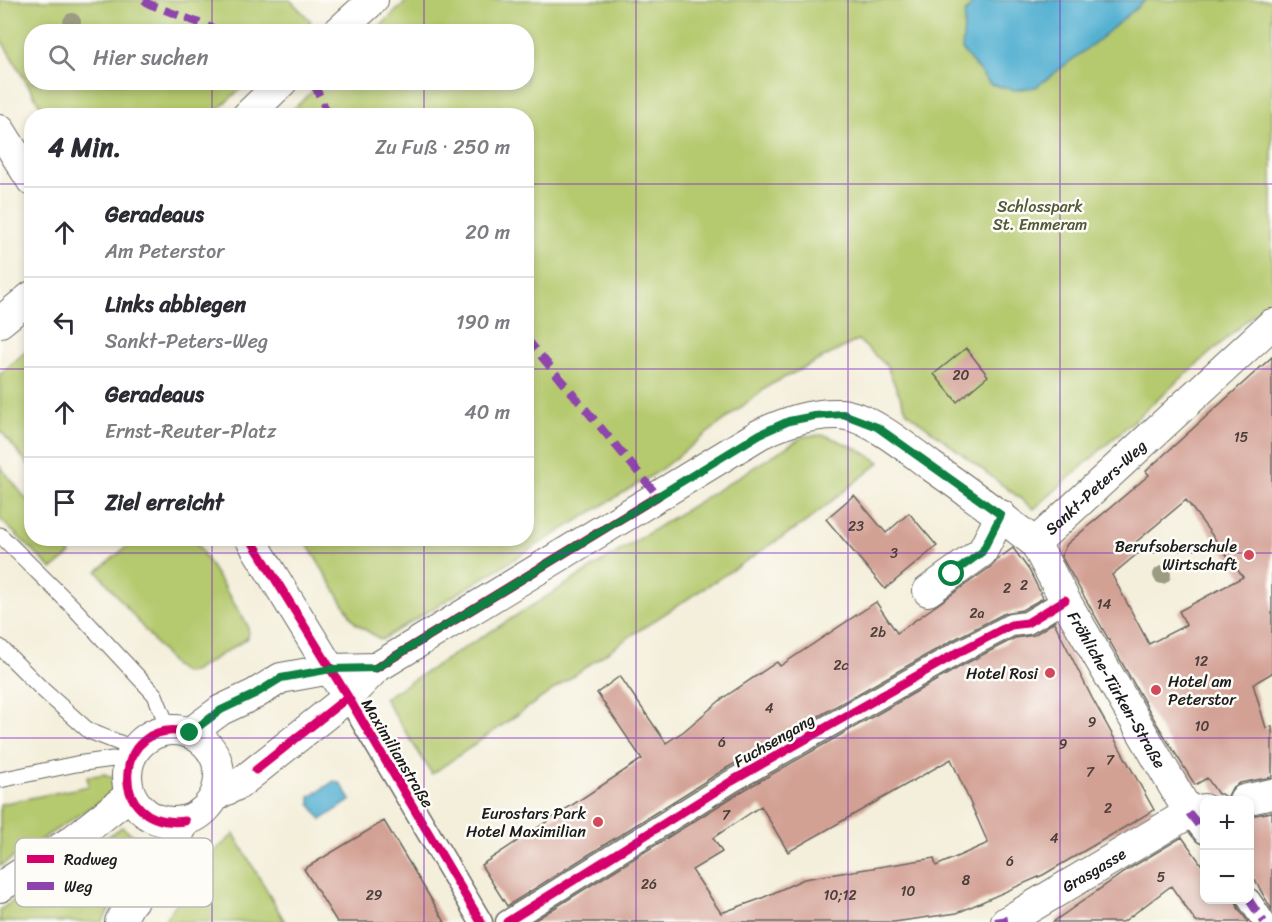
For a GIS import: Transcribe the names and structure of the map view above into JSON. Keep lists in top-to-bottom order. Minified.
{"streets":{"street":["Sankt-Peters-Weg","Fröhliche-Türken-Straße","Fuchsengang","Maximilianstraße","Grasgasse"]},"crossings":[["Sankt-Peters-Weg","Fröhliche-Türken-Straße"],["Sankt-Peters-Weg","Maximilianstraße"],["Fröhliche-Türken-Straße","Fuchsengang"],["Fröhliche-Türken-Straße","Grasgasse"]],"parks":["Schlosspark St. Emmeram"],"places":["Berufsoberschule Wirtschaft","Hotel Rosi","Hotel am Peterstor","Eurostars Park Hotel Maximilian"],"house_numbers":["20","15","23","3","2","2","14","2a","2b","12","2c","4","9","10","6","9","7","7","2","7","4","6","5","8","26","10","29","10;12"],"legend":["Radweg","Weg"],"page":{"search":"Hier suchen","heading":["4 Min.","Zu Fuß · 250 m"],"list":[["Geradeaus","Am Peterstor","20 m"],["Links abbiegen","Sankt-Peters-Weg","190 m"],["Geradeaus","Ernst-Reuter-Platz","40 m"],"Ziel erreicht"],"map_buttons":["+","−"]}}
